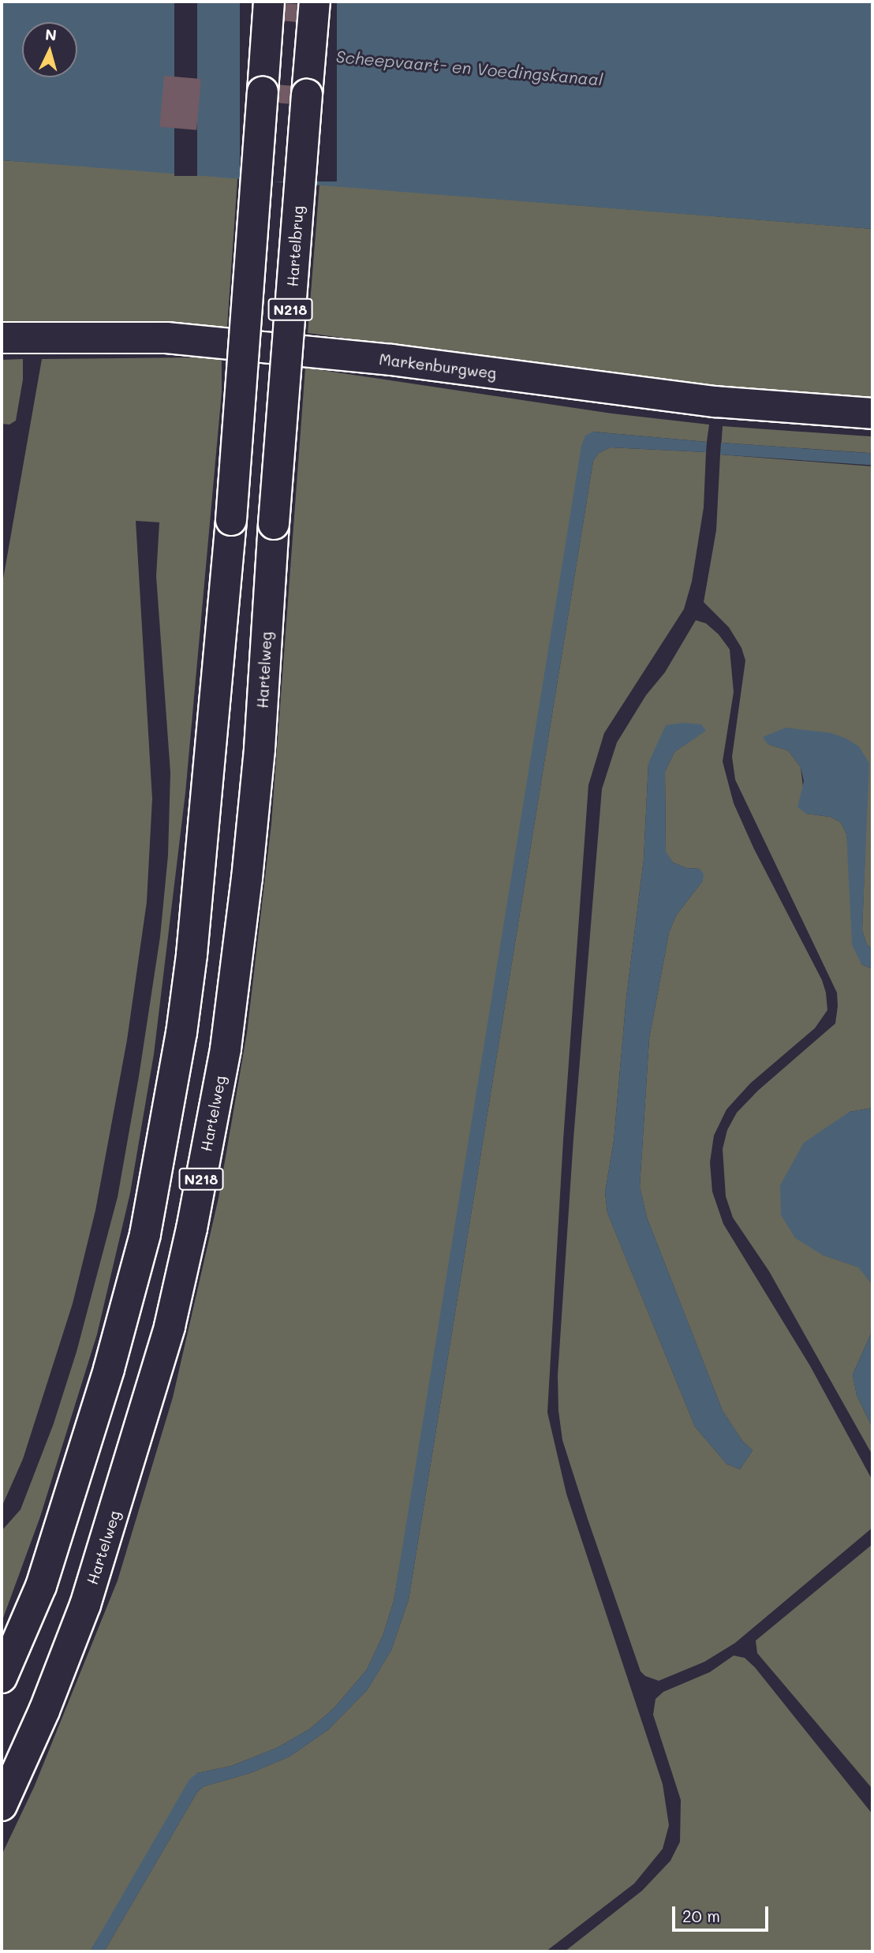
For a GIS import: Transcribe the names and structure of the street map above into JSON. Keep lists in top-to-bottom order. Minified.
{"streets":{"main road":["Hartelbrug","N218","Markenburgweg","Hartelweg"]},"crossings":[["Hartelbrug","Hartelweg"]],"water":["Scheepvaart- en Voedingskanaal"],"scale_bar":"20 m","north":"top"}
